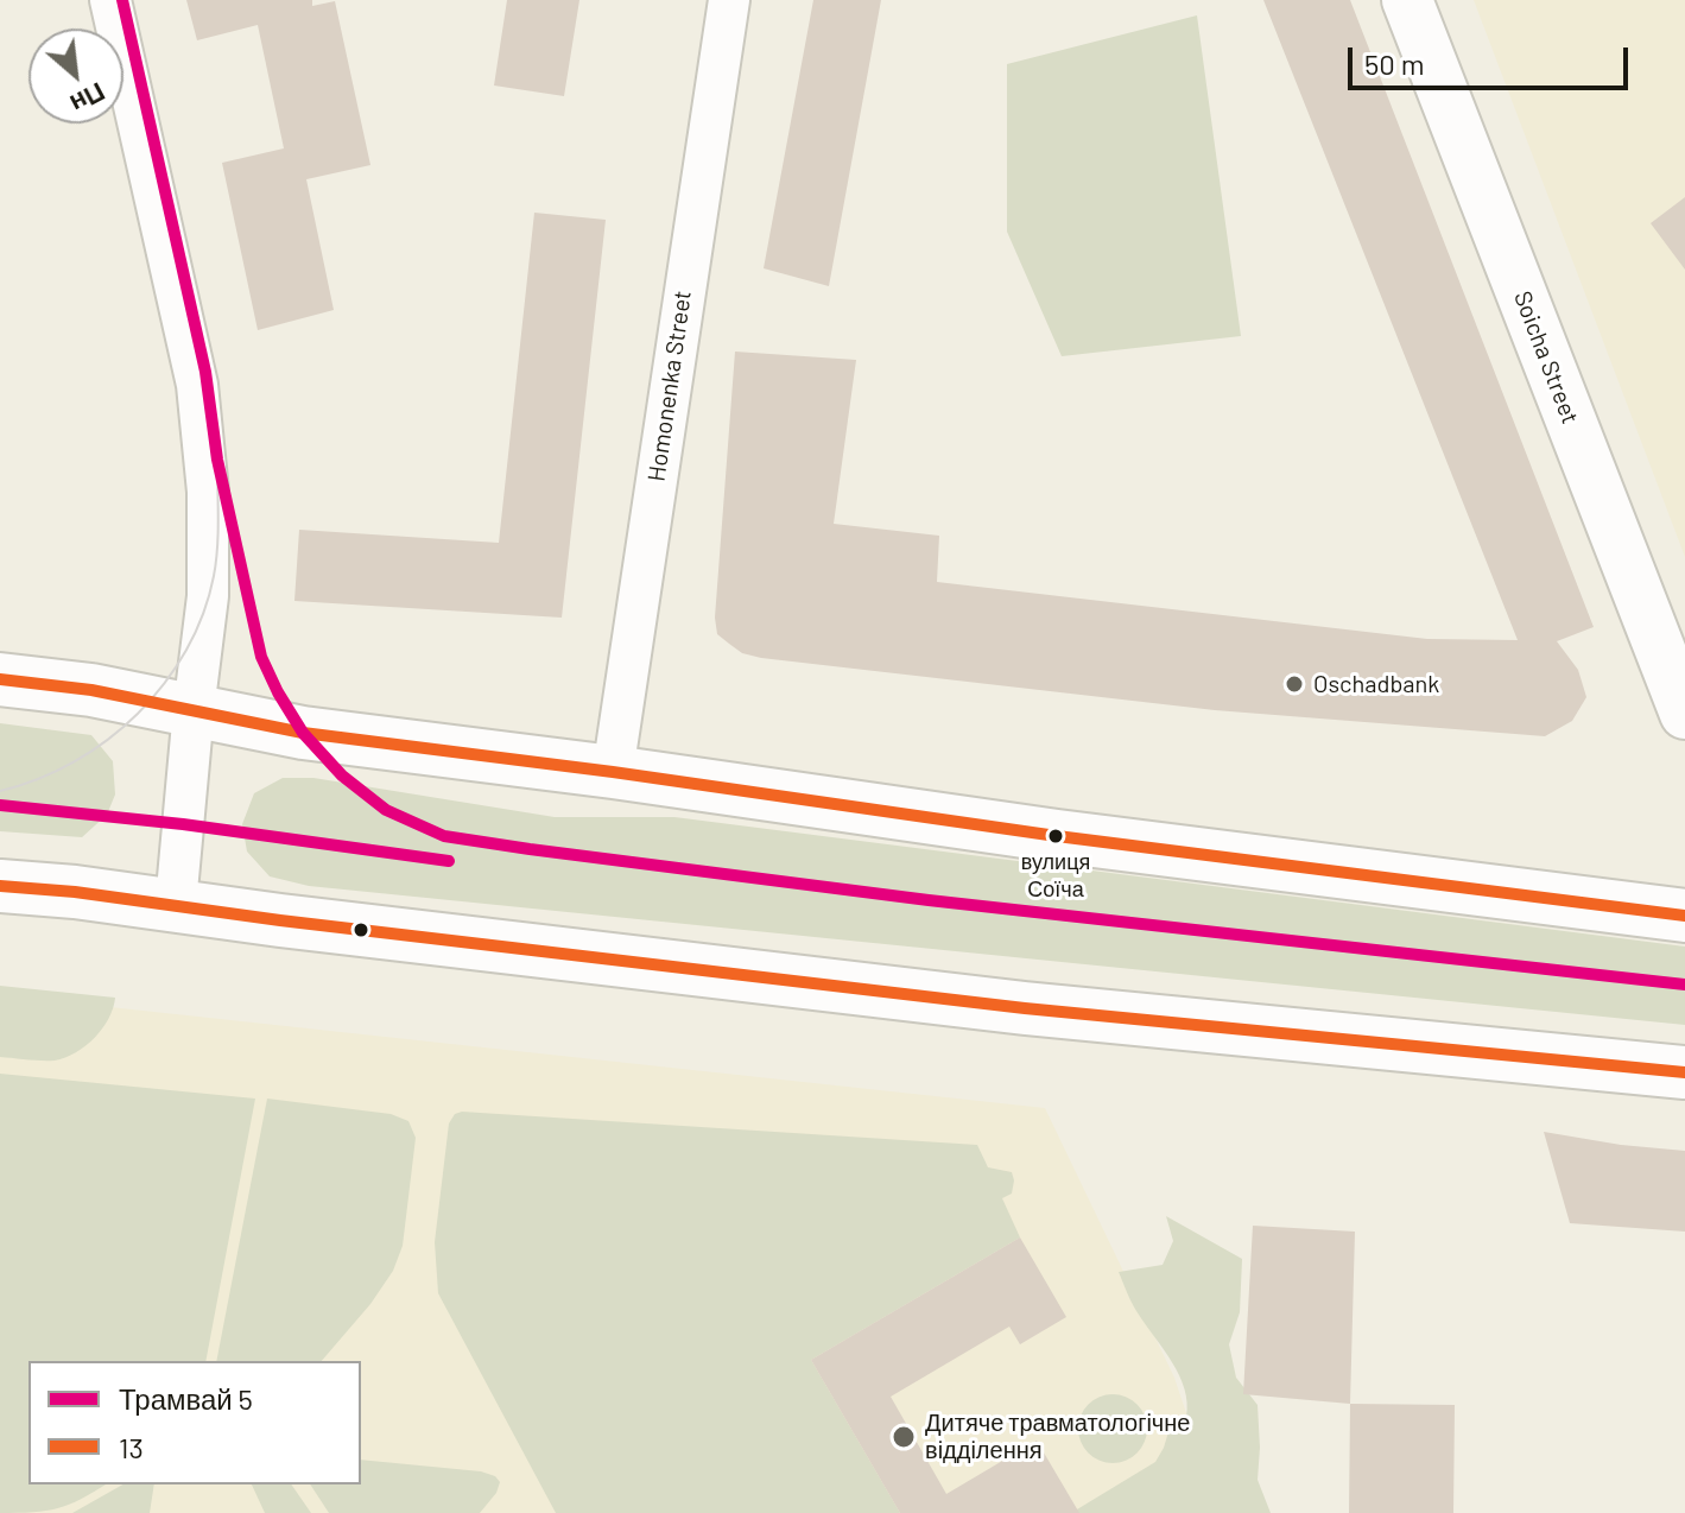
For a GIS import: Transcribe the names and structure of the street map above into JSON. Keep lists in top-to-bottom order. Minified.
{"streets":{"street":["Soicha Street","Homonenka Street"]},"places":["Oschadbank","вулиця Соїча","Дитяче травматологічне відділення"],"lines":["tram line 5","transit line 13"],"legend":["Трамвай 5","13"],"scale_bar":"50 m","north":"bottom right"}
